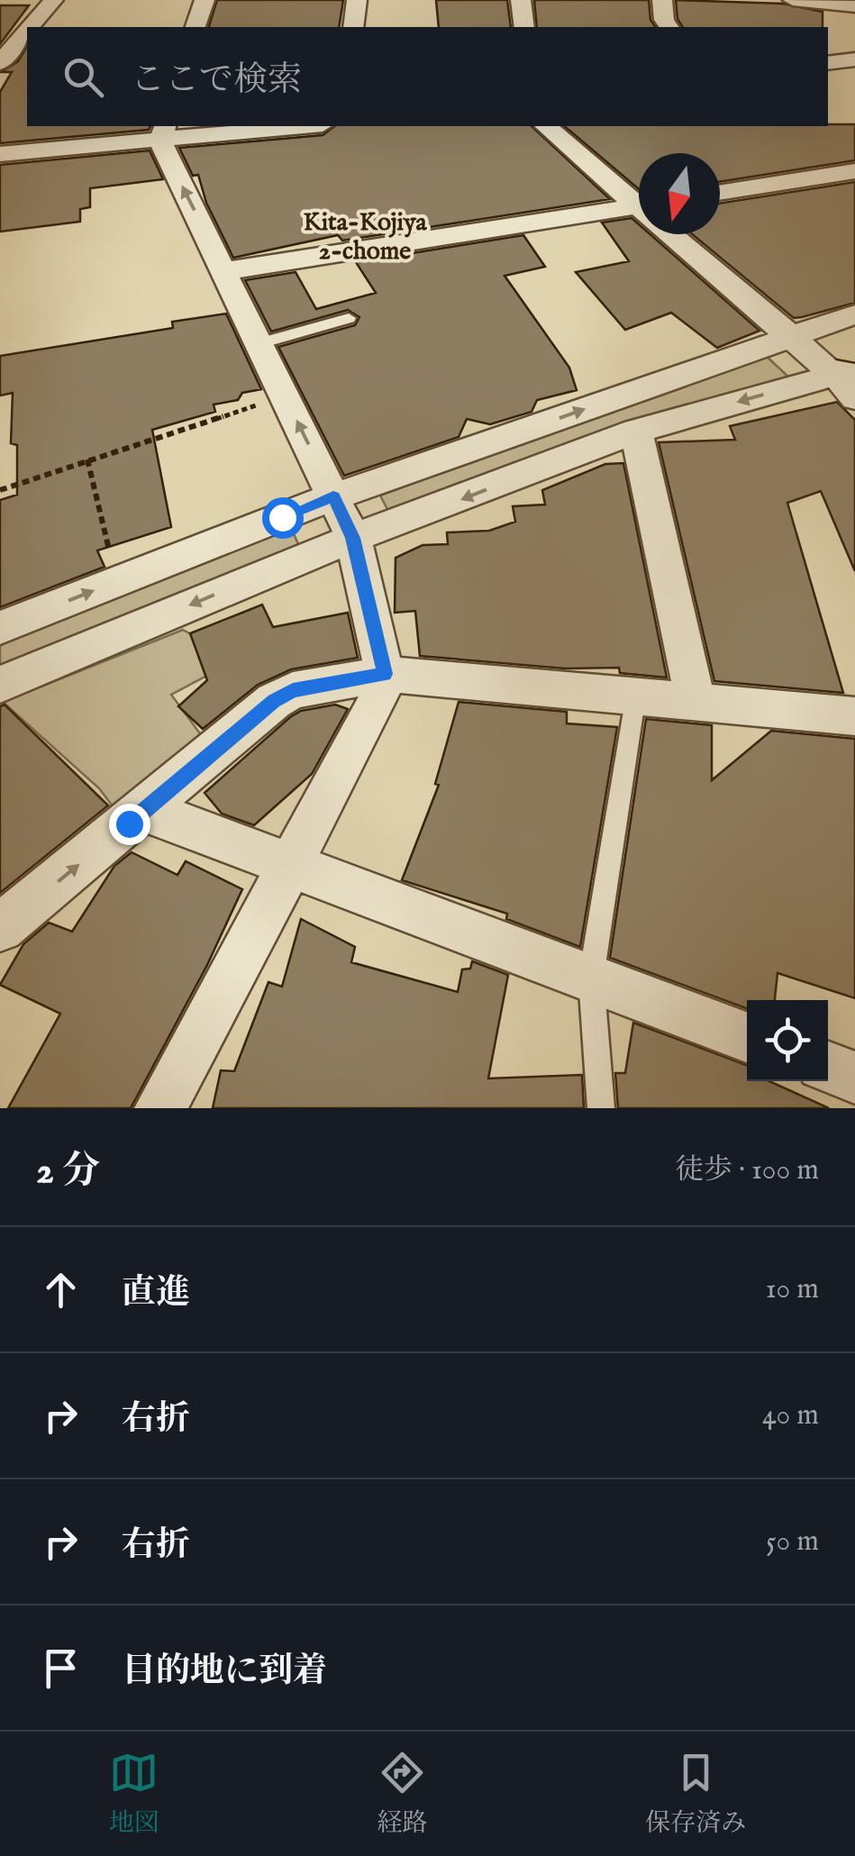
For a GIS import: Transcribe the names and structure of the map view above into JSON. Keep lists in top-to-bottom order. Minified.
{"districts":["Kita-Kojiya 2-chome"],"north":"bottom","page":{"search":"ここで検索","heading":["2 分","徒歩 · 100 m"],"list":[["直進","10 m"],["右折","40 m"],["右折","50 m"],"目的地に到着"],"nav":["地図","経路","保存済み"]}}
